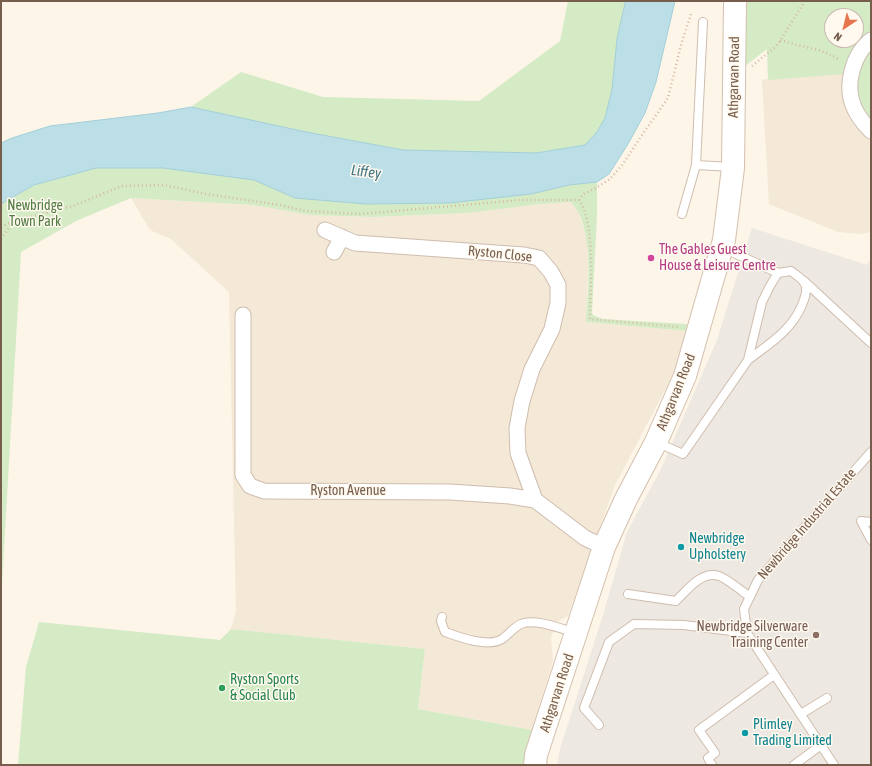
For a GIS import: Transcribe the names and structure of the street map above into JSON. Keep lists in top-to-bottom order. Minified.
{"streets":{"main road":["Athgarvan Road"],"street":["Ryston Close","Ryston Avenue"],"lane":["Newbridge Industrial Estate"]},"crossings":[["Athgarvan Road","Ryston Avenue"],["Ryston Close","Ryston Avenue"]],"water":["Liffey"],"parks":["Newbridge Town Park"],"places":["The Gables Guest House & Leisure Centre","Newbridge Upholstery","Newbridge Silverware Training Center","Ryston Sports & Social Club","Plimley Trading Limited"],"north":"bottom left"}
